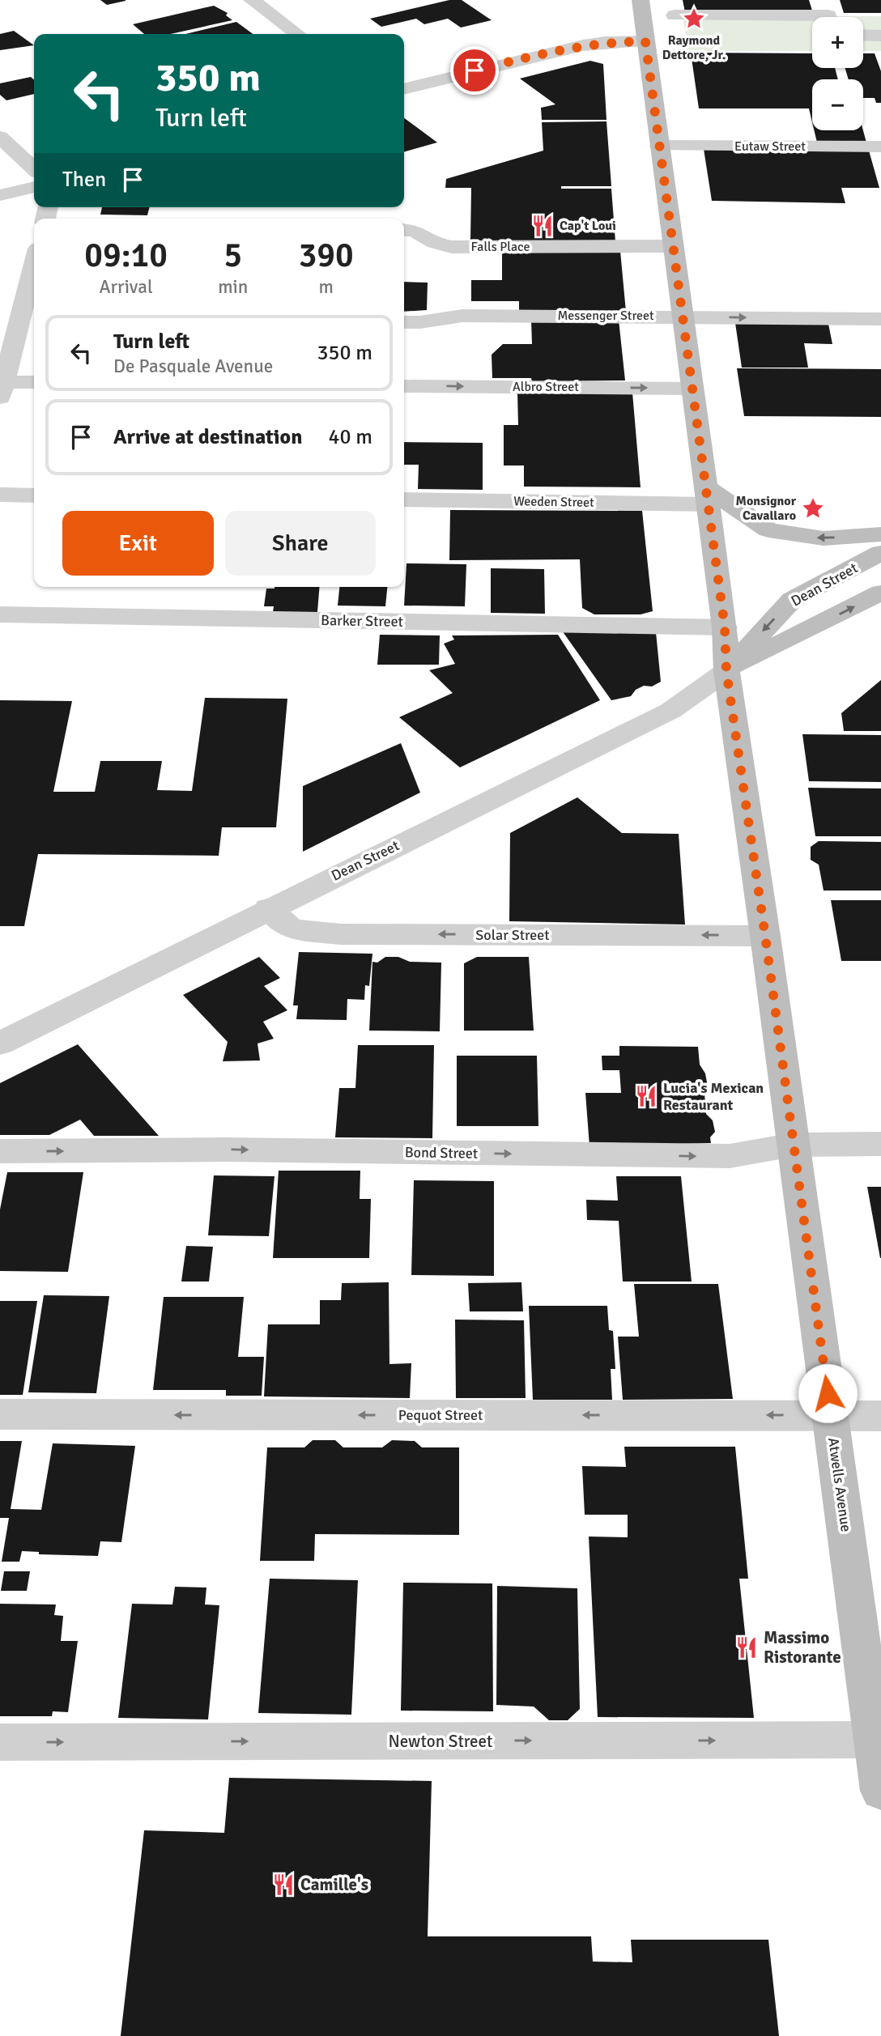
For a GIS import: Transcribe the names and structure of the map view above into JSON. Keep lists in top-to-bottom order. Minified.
{"streets":{"main road":["Dean Street","Atwells Avenue"],"street":["Eutaw Street","Falls Place","Messenger Street","Albro Street","Weeden Street","Barker Street","Solar Street","Bond Street","Pequot Street","Newton Street"]},"crossings":[["Eutaw Street","Atwells Avenue"],["Falls Place","Atwells Avenue"],["Messenger Street","Atwells Avenue"],["Albro Street","Atwells Avenue"],["Weeden Street","Atwells Avenue"],["Dean Street","Solar Street"],["Dean Street","Atwells Avenue"],["Barker Street","Atwells Avenue"],["Solar Street","Atwells Avenue"],["Bond Street","Atwells Avenue"],["Pequot Street","Atwells Avenue"],["Atwells Avenue","Newton Street"]],"one_way":["Messenger Street","Albro Street","Solar Street","Bond Street","Pequot Street","Newton Street"],"places":{"place":["Raymond Dettore, Jr.","Monsignor Cavallaro"],"restaurant":["Cap't Loui","Lucia's Mexican Restaurant","Massimo Ristorante","Camille's"]},"page":{"map_buttons":["+","−"],"turn":["350 m","Turn left"],"then":"Then","eta":["09:10","Arrival","5","min","390","m"],"list":[{"name":"Turn left","note":"De Pasquale Avenue","value":"350 m"},{"name":"Arrive at destination","value":"40 m"}],"buttons":["Exit","Share"]}}
